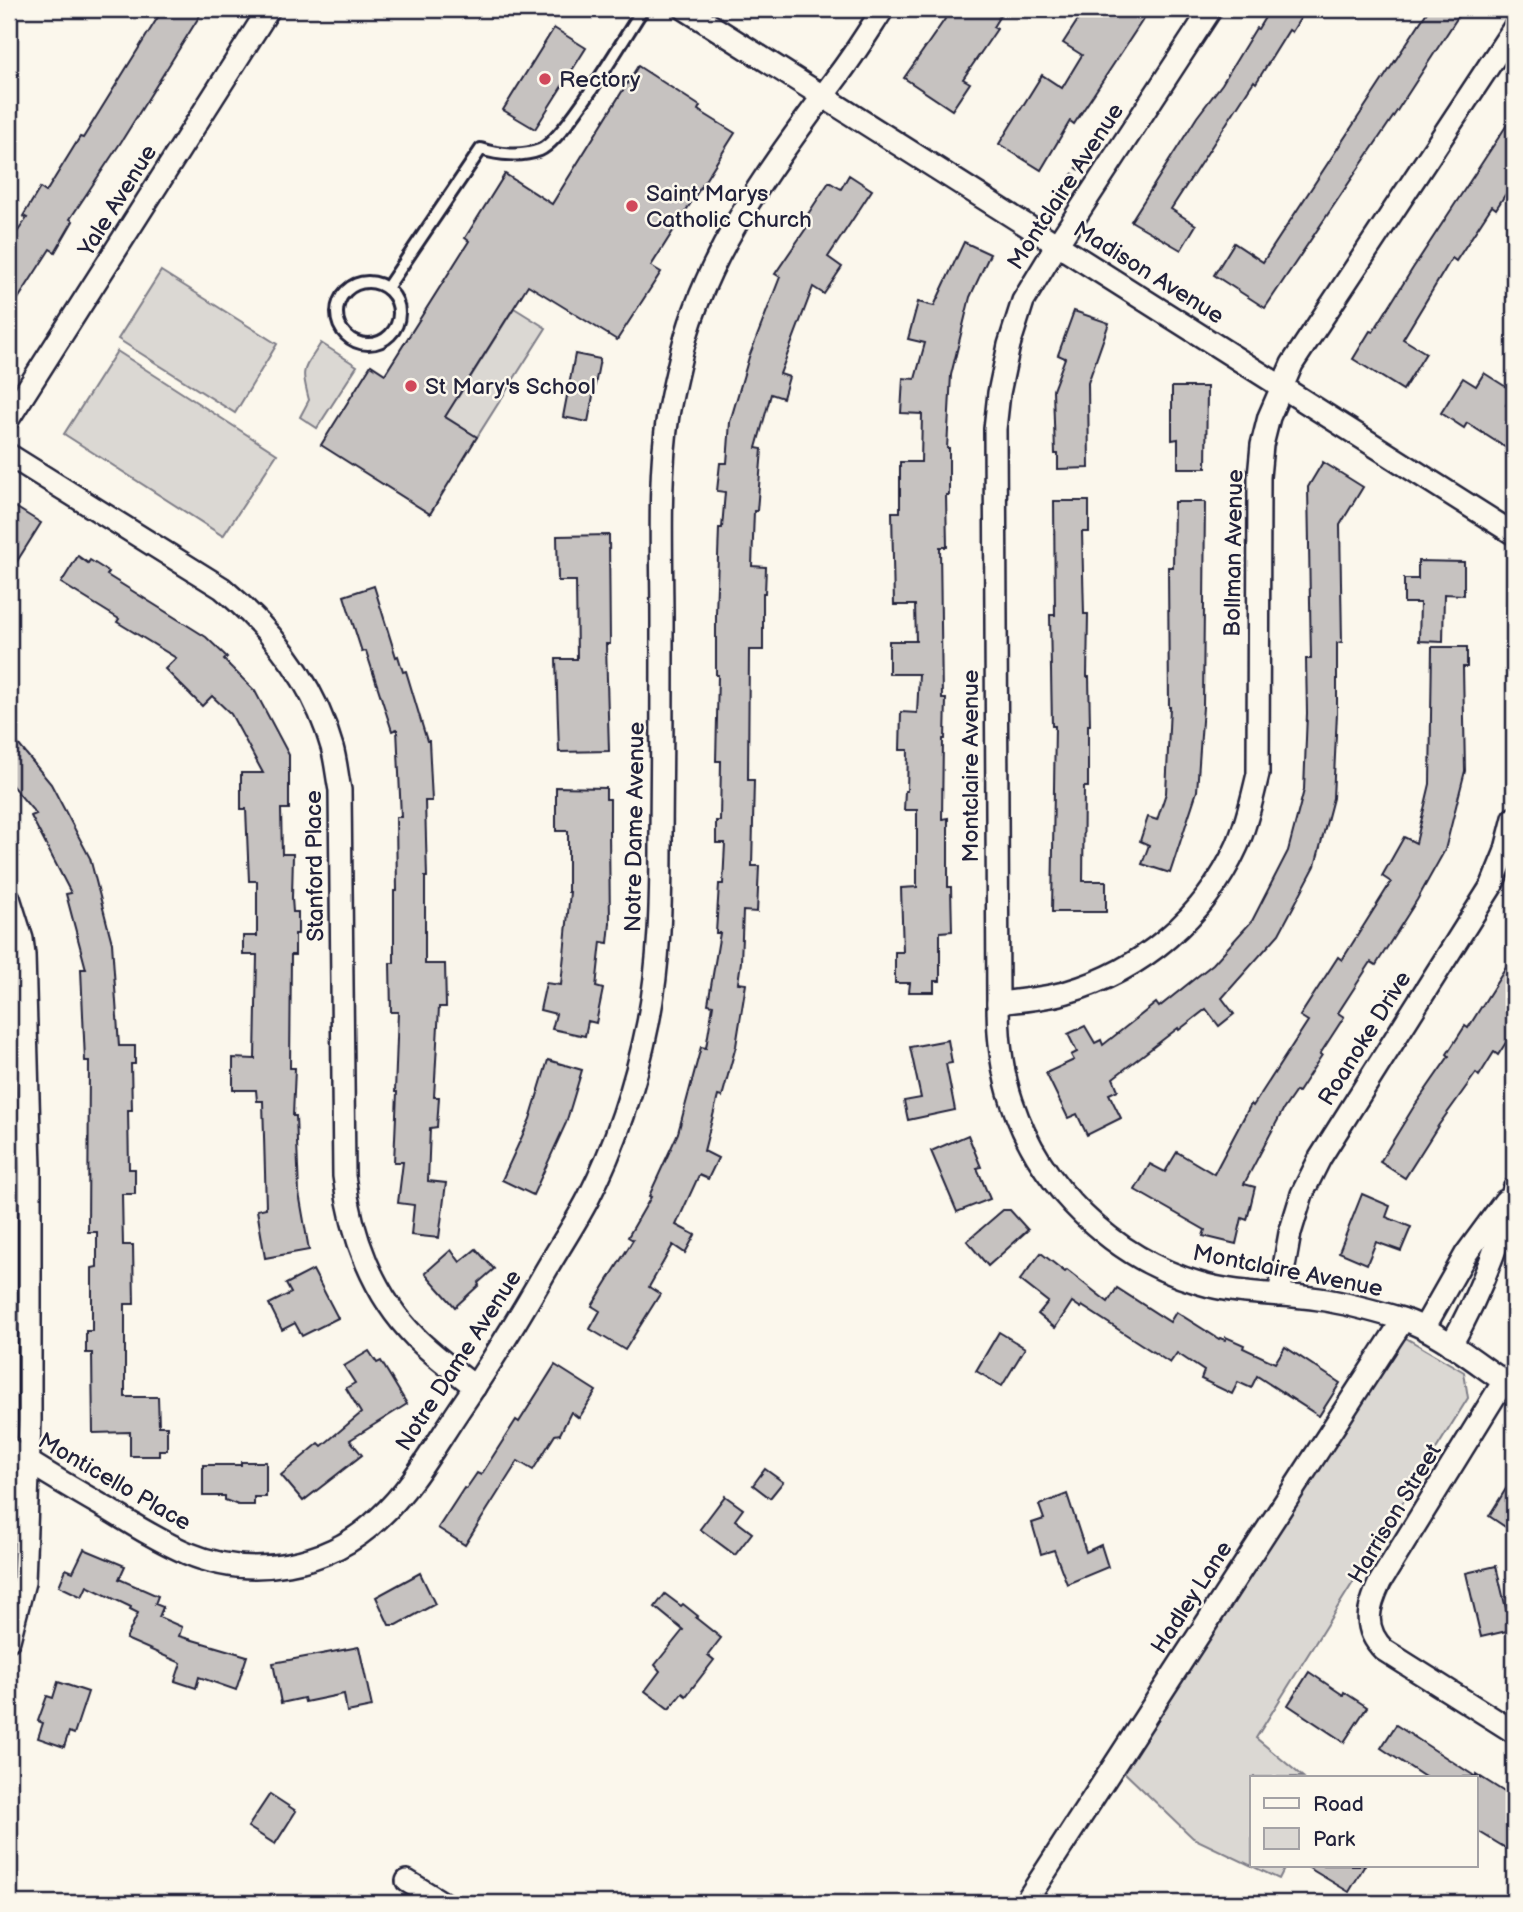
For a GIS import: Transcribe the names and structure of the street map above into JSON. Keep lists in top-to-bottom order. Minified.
{"streets":{"street":["Montclaire Avenue","Yale Avenue","Madison Avenue","Bollman Avenue","Notre Dame Avenue","Stanford Place","Roanoke Drive","Monticello Place","Harrison Street","Hadley Lane"]},"crossings":[["Montclaire Avenue","Madison Avenue"],["Montclaire Avenue","Bollman Avenue"],["Montclaire Avenue","Roanoke Drive"],["Montclaire Avenue","Harrison Street"],["Montclaire Avenue","Hadley Lane"],["Madison Avenue","Bollman Avenue"],["Madison Avenue","Notre Dame Avenue"],["Notre Dame Avenue","Stanford Place"],["Notre Dame Avenue","Monticello Place"]],"places":["Rectory","Saint Marys Catholic Church","St Mary's School"],"legend":["Road","Park"]}
